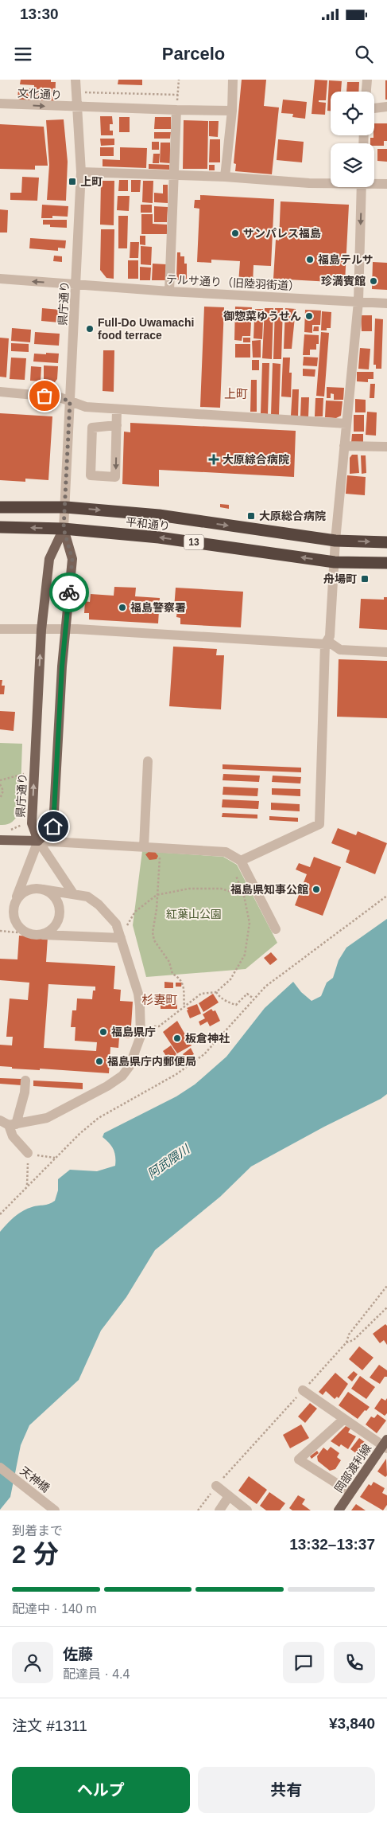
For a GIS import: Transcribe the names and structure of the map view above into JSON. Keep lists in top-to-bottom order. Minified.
{"streets":{"highway":["平和通り","13"],"main road":["県庁通り","岡部渡利線"],"street":["文化通り","テルサ通り（旧陸羽街道）","天神橋"]},"crossings":[["文化通り","県庁通り"],["テルサ通り（旧陸羽街道）","県庁通り"],["県庁通り","平和通り"]],"districts":["上町","杉妻町"],"water":["阿武隈川"],"parks":["紅葉山公園"],"places":{"transit":["上町","大原総合病院","舟場町"],"other":["サンパレス福島","福島テルサ","珍満賓館","御惣菜ゆうせん","Full-Do Uwamachi food terrace","福島警察署","福島県知事公館","福島県庁","板倉神社","福島県庁内郵便局"],"health":["大原綜合病院"]},"page":{"status":"13:30","header":"Parcelo","heading":["2 分","到着まで","13:32–13:37"],"panel":["佐藤","配達員 · 4.4","注文 #1311","¥3,840"],"bar":"配達中 · 140 m","buttons":["ヘルプ","共有"]}}
